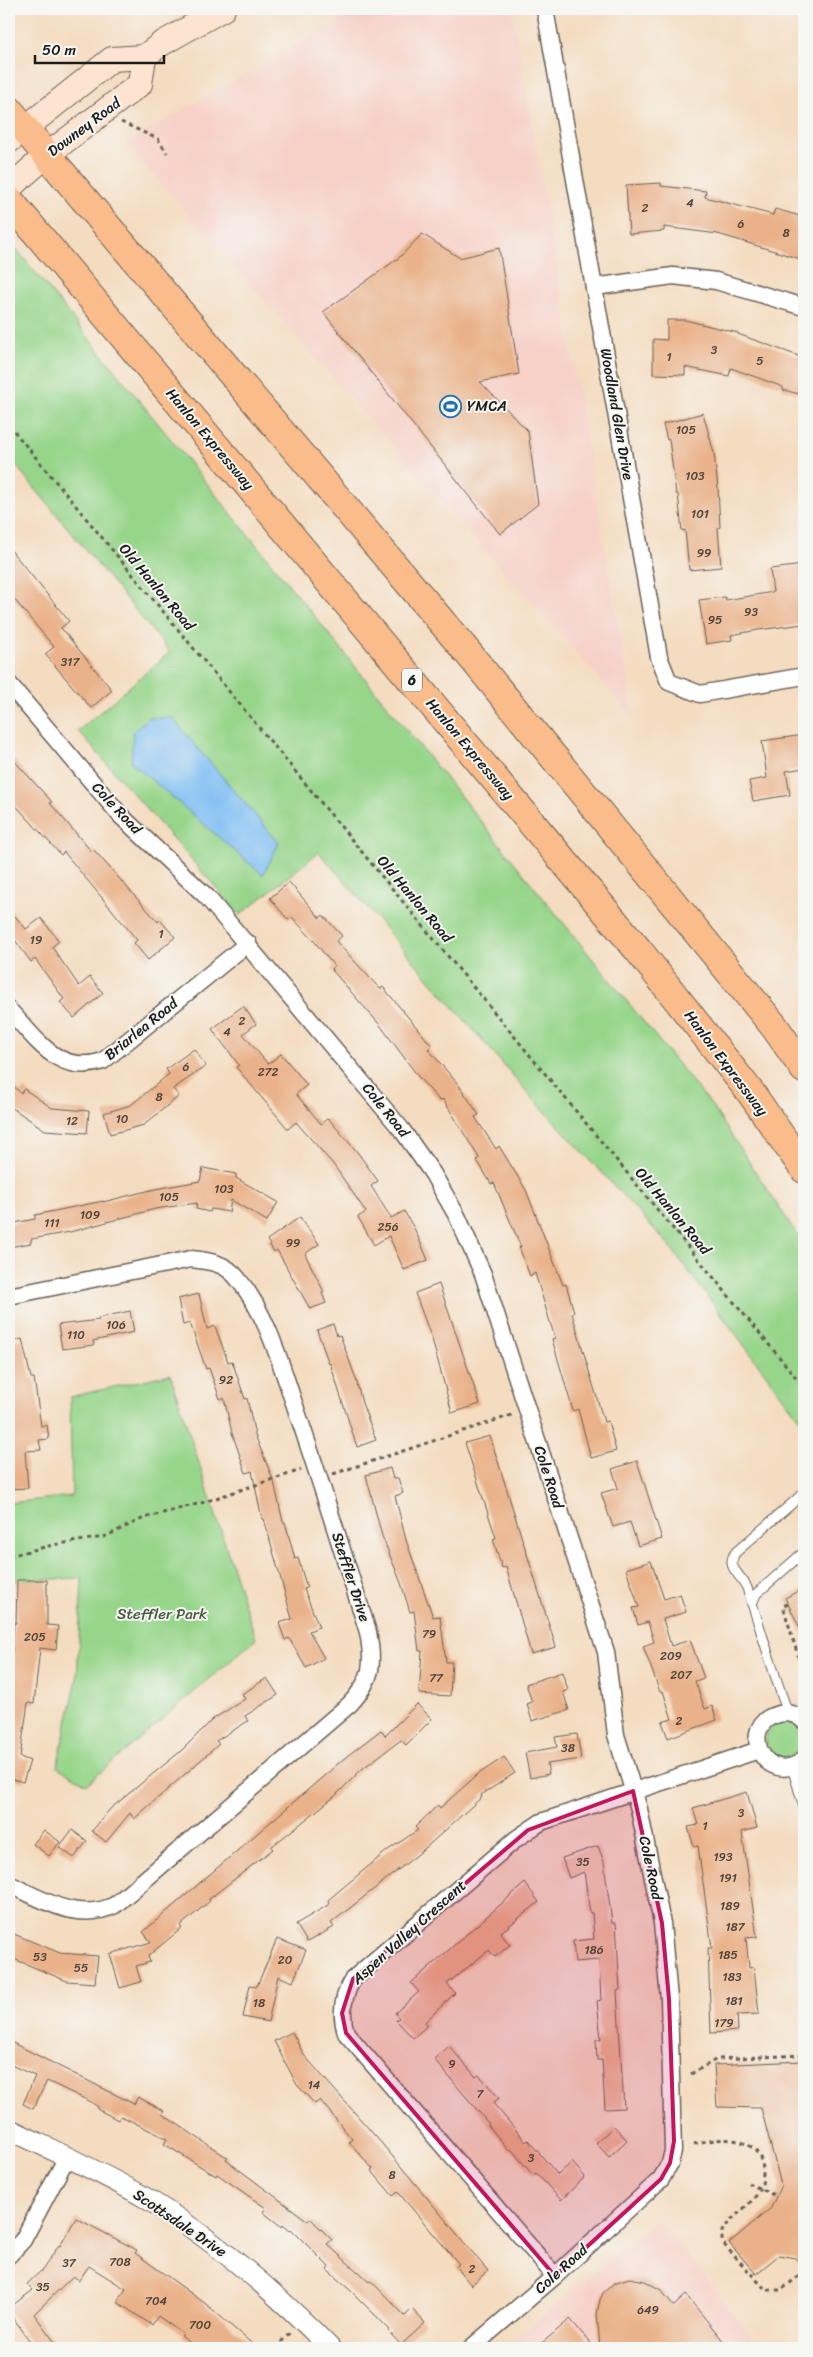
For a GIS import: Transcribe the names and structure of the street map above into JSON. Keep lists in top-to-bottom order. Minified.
{"streets":{"highway":["Hanlon Expressway","6"],"main road":["Downey Road"],"street":["Woodland Glen Drive","Cole Road","Briarlea Road","Steffler Drive","Aspen Valley Crescent","Scottsdale Drive"],"path":["Old Hanlon Road"]},"crossings":[["Cole Road","Briarlea Road"],["Cole Road","Aspen Valley Crescent"]],"parks":["Steffler Park"],"places":{"sports":["YMCA"]},"house_numbers":["4","2","6","8","3","1","5","105","103","101","99","93","95","317","1","19","2","4","6","272","8","10","12","103","105","109","111","256","99","106","110","92","79","205","209","207","77","2","38","3","1","193","35","191","189","187","186","185","53","20","55","183","181","18","179","9","14","7","3","8","708","37","2","35","704","649","700"],"scale_bar":"50 m"}
